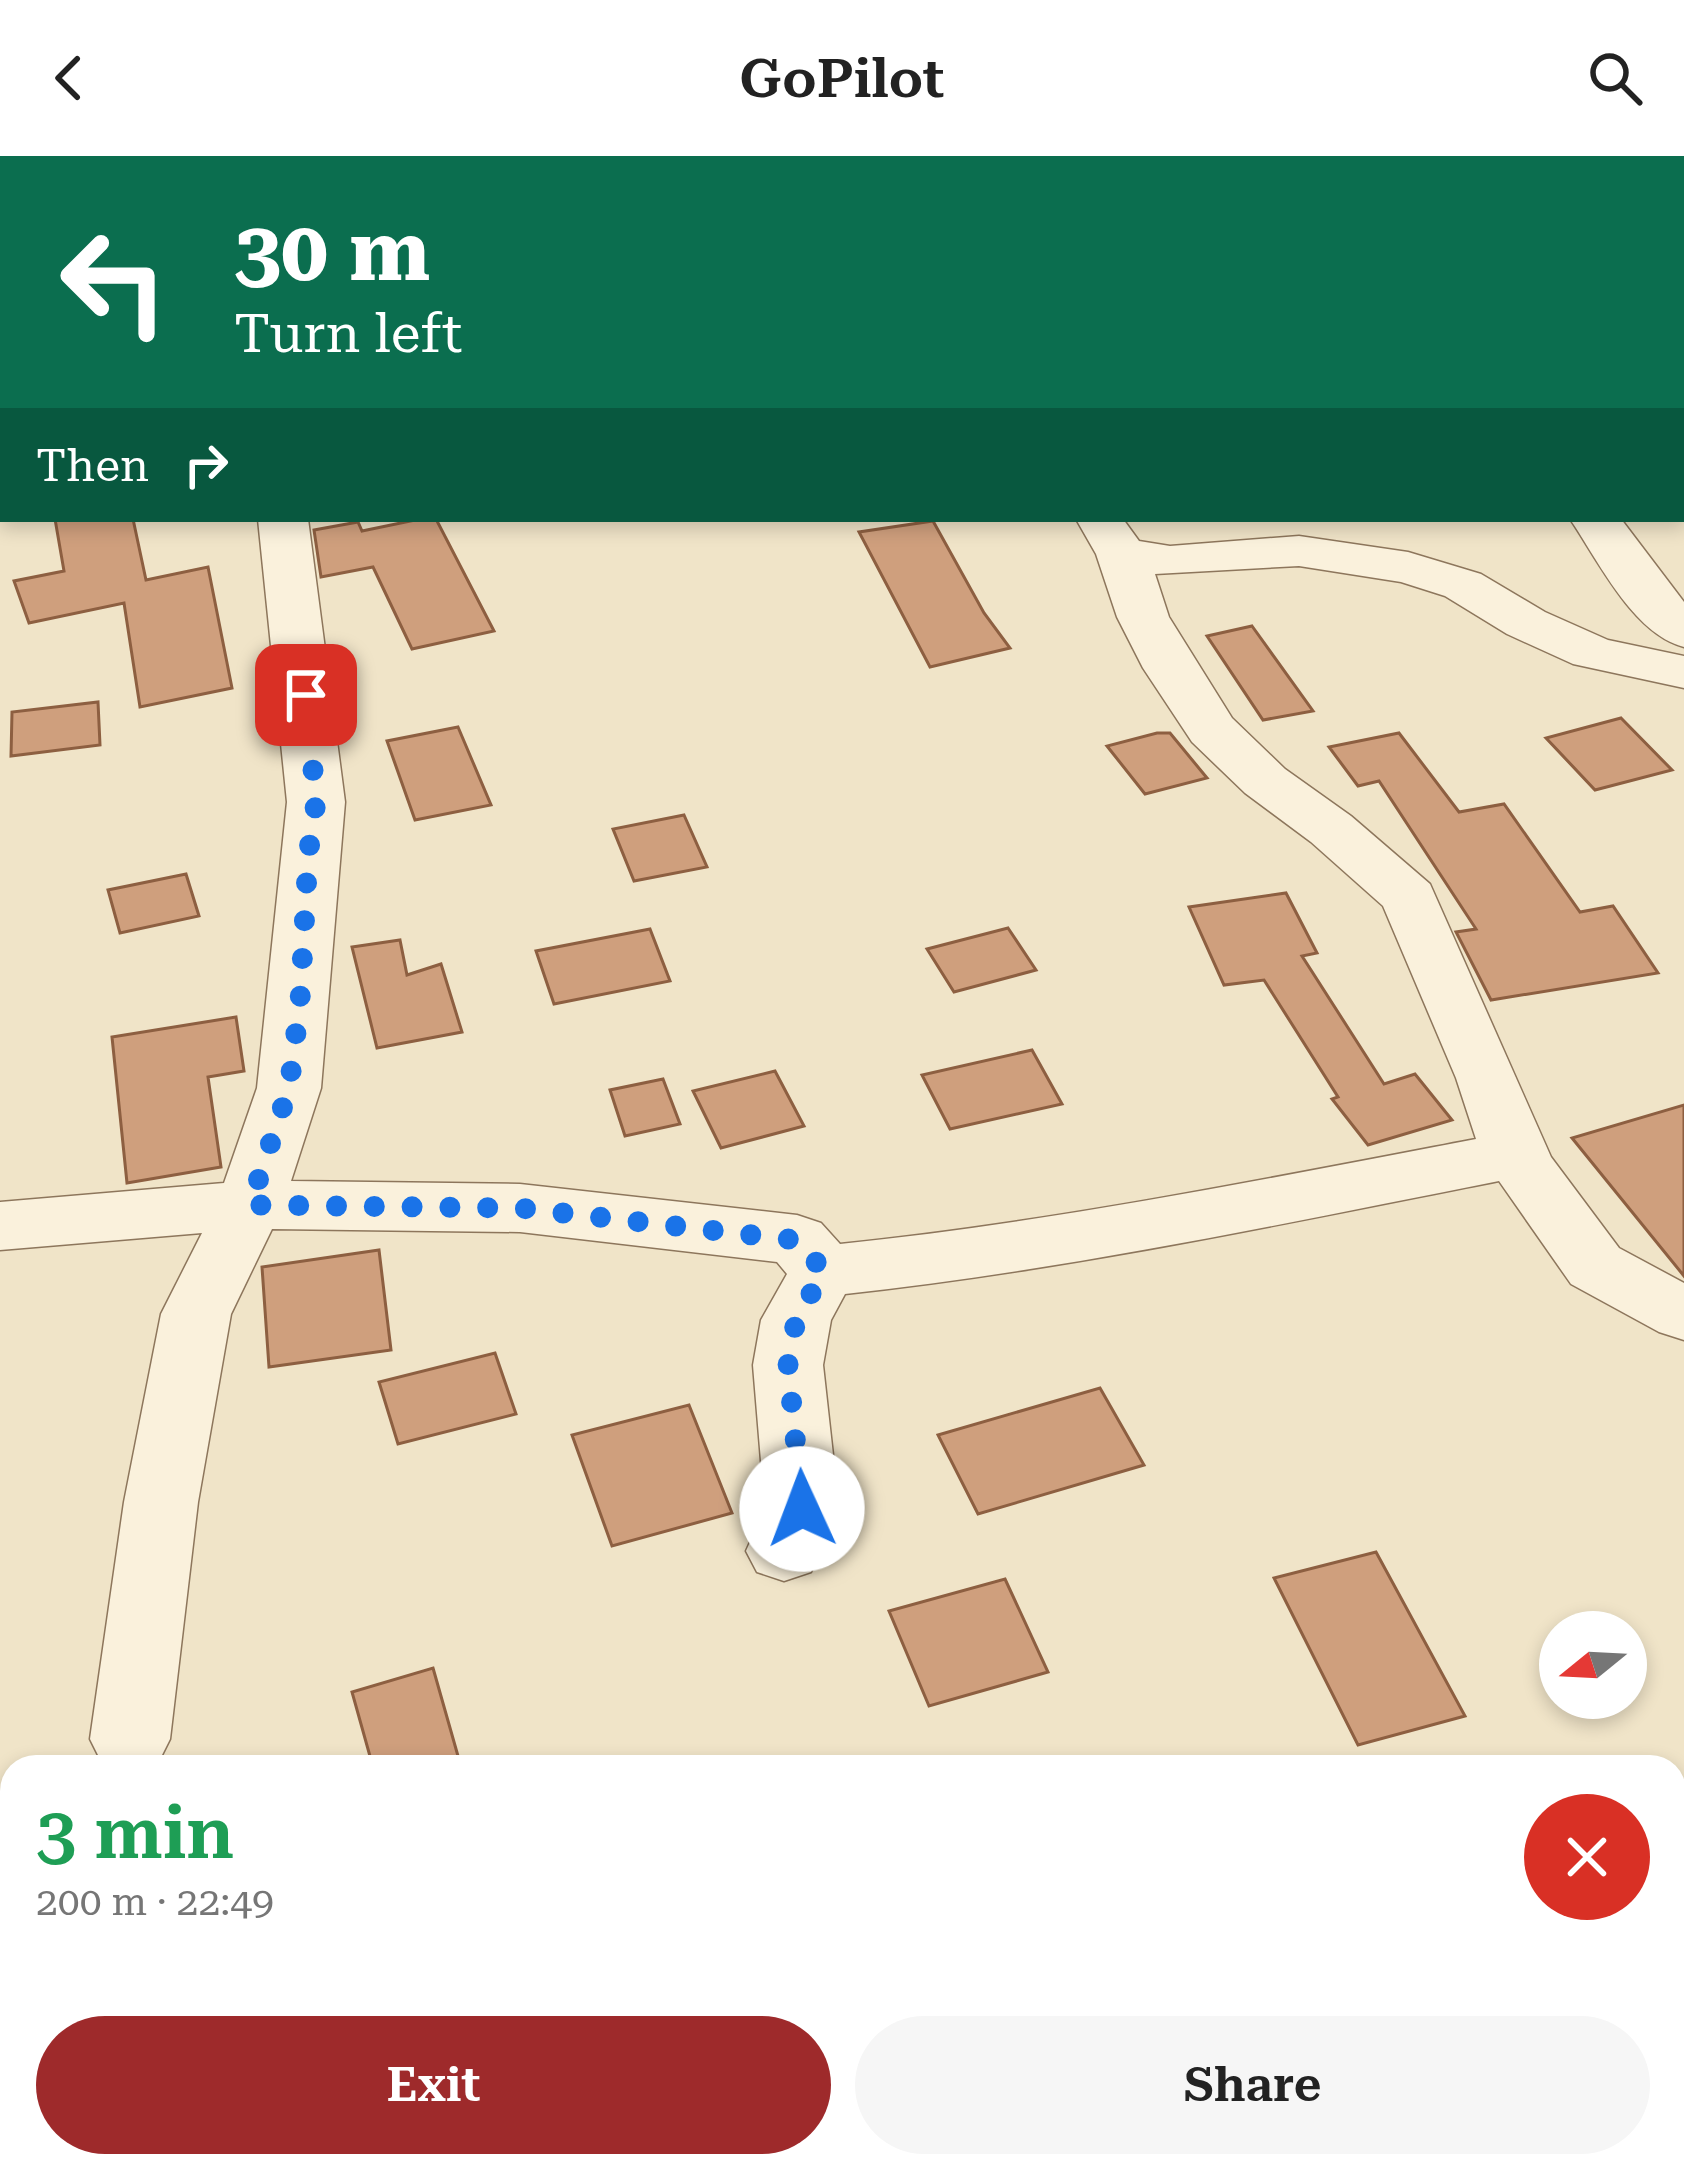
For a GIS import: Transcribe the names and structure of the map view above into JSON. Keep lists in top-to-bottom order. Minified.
{"north":"left","page":{"header":"GoPilot","turn":["30 m","Turn left"],"then":"Then","heading":["3 min","200 m · 22:49"],"buttons":["Exit","Share"]}}
